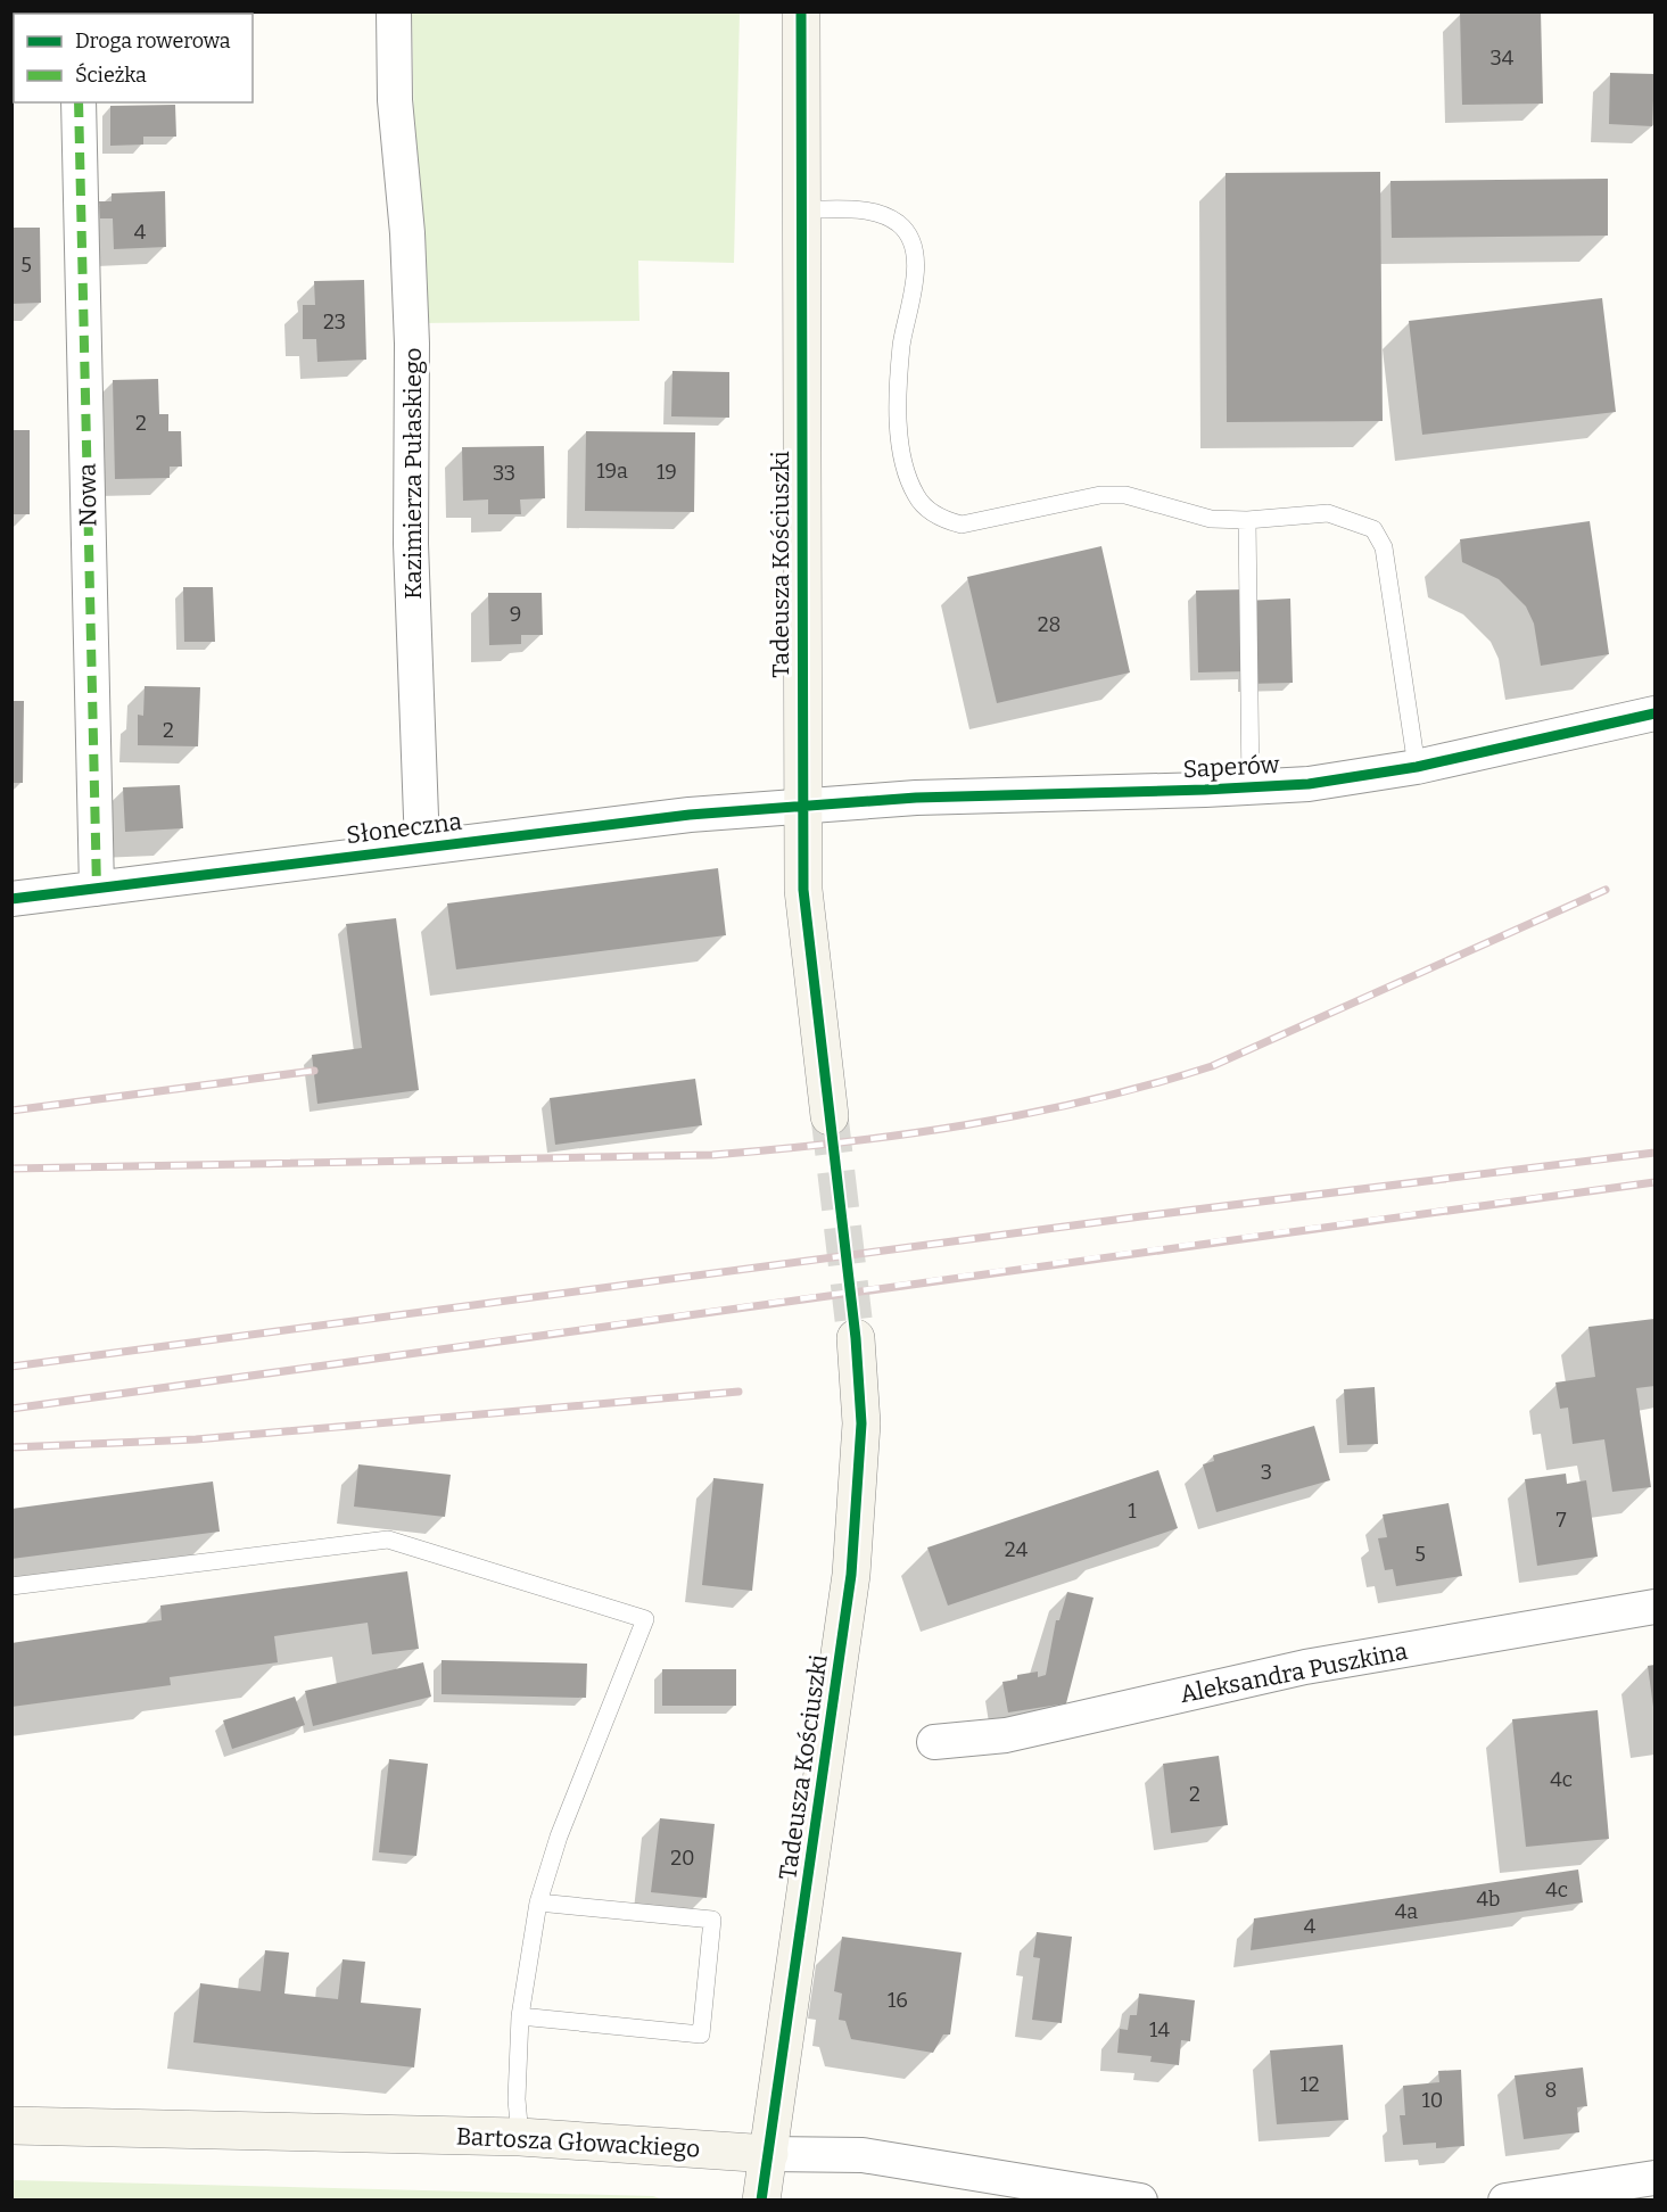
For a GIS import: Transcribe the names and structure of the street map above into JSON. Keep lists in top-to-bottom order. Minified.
{"streets":{"street":["Kazimierza Pułaskiego","Nowa","Tadeusza Kościuszki","Saperów","Słoneczna","Aleksandra Puszkina","Bartosza Głowackiego"]},"crossings":[["Kazimierza Pułaskiego","Słoneczna"],["Nowa","Słoneczna"],["Tadeusza Kościuszki","Saperów"],["Tadeusza Kościuszki","Słoneczna"],["Tadeusza Kościuszki","Bartosza Głowackiego"],["Saperów","Słoneczna"]],"house_numbers":["34","4","5","23","2","19a","19","33","9","28","2","3","1","7","24","5","4c","2","20","4c","4b","4a","4","16","14","12","8","10"],"legend":["Droga rowerowa","Ścieżka"]}
